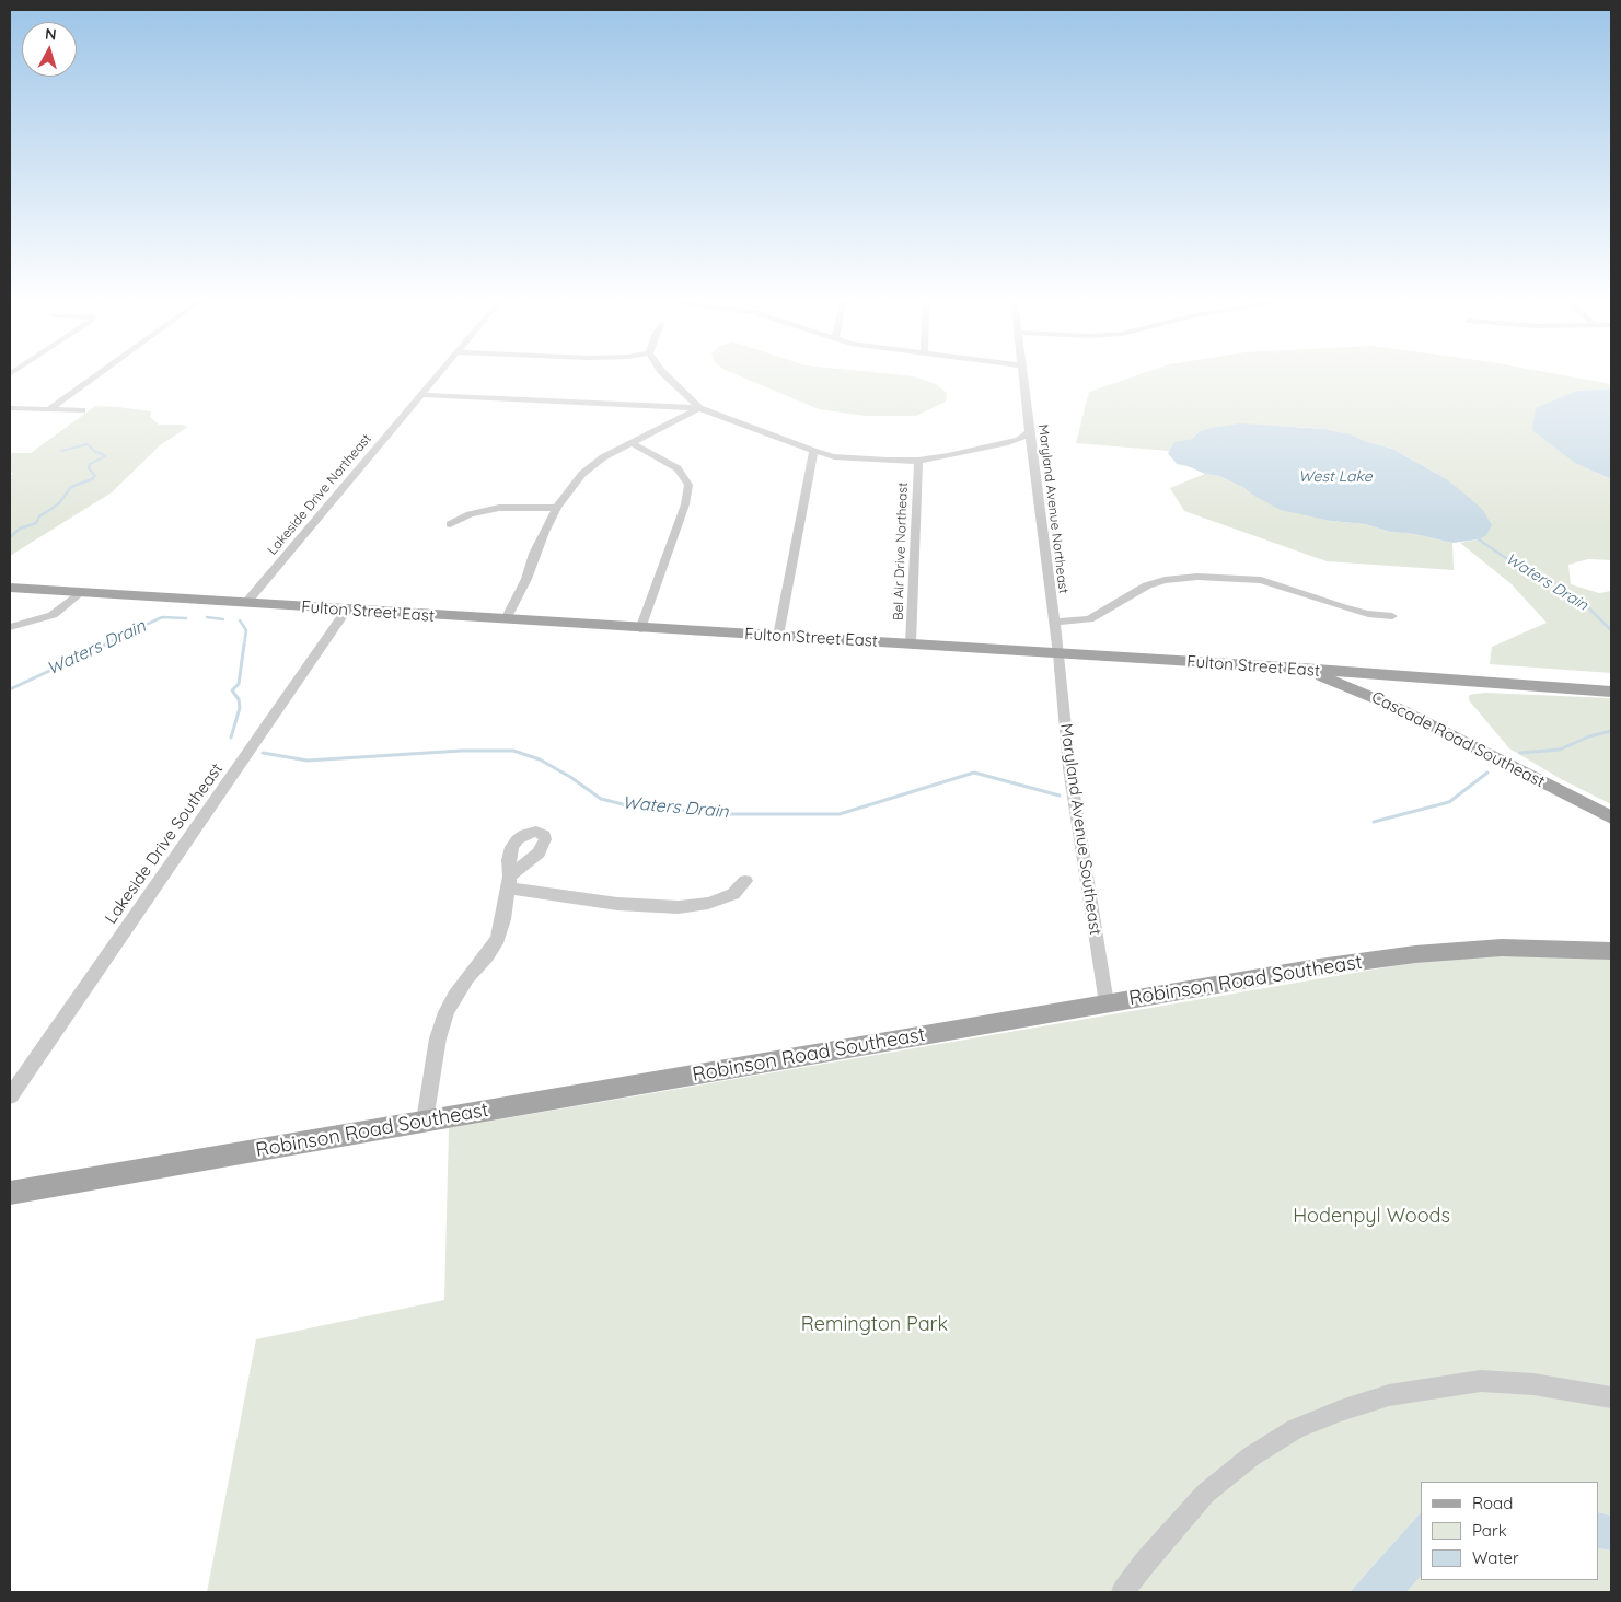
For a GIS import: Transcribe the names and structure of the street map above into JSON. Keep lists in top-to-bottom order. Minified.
{"streets":{"main road":["Fulton Street East","Cascade Road Southeast","Robinson Road Southeast"],"street":["Lakeside Drive Northeast","Maryland Avenue Northeast","Bel Air Drive Northeast","Maryland Avenue Southeast","Lakeside Drive Southeast"]},"crossings":[["Lakeside Drive Northeast","Fulton Street East"],["Maryland Avenue Northeast","Fulton Street East"],["Maryland Avenue Northeast","Maryland Avenue Southeast"],["Bel Air Drive Northeast","Fulton Street East"],["Fulton Street East","Cascade Road Southeast"],["Fulton Street East","Maryland Avenue Southeast"],["Fulton Street East","Lakeside Drive Southeast"],["Maryland Avenue Southeast","Robinson Road Southeast"]],"water":["West Lake","Waters Drain"],"parks":["Hodenpyl Woods","Remington Park"],"legend":["Road","Park","Water"],"north":"top"}
